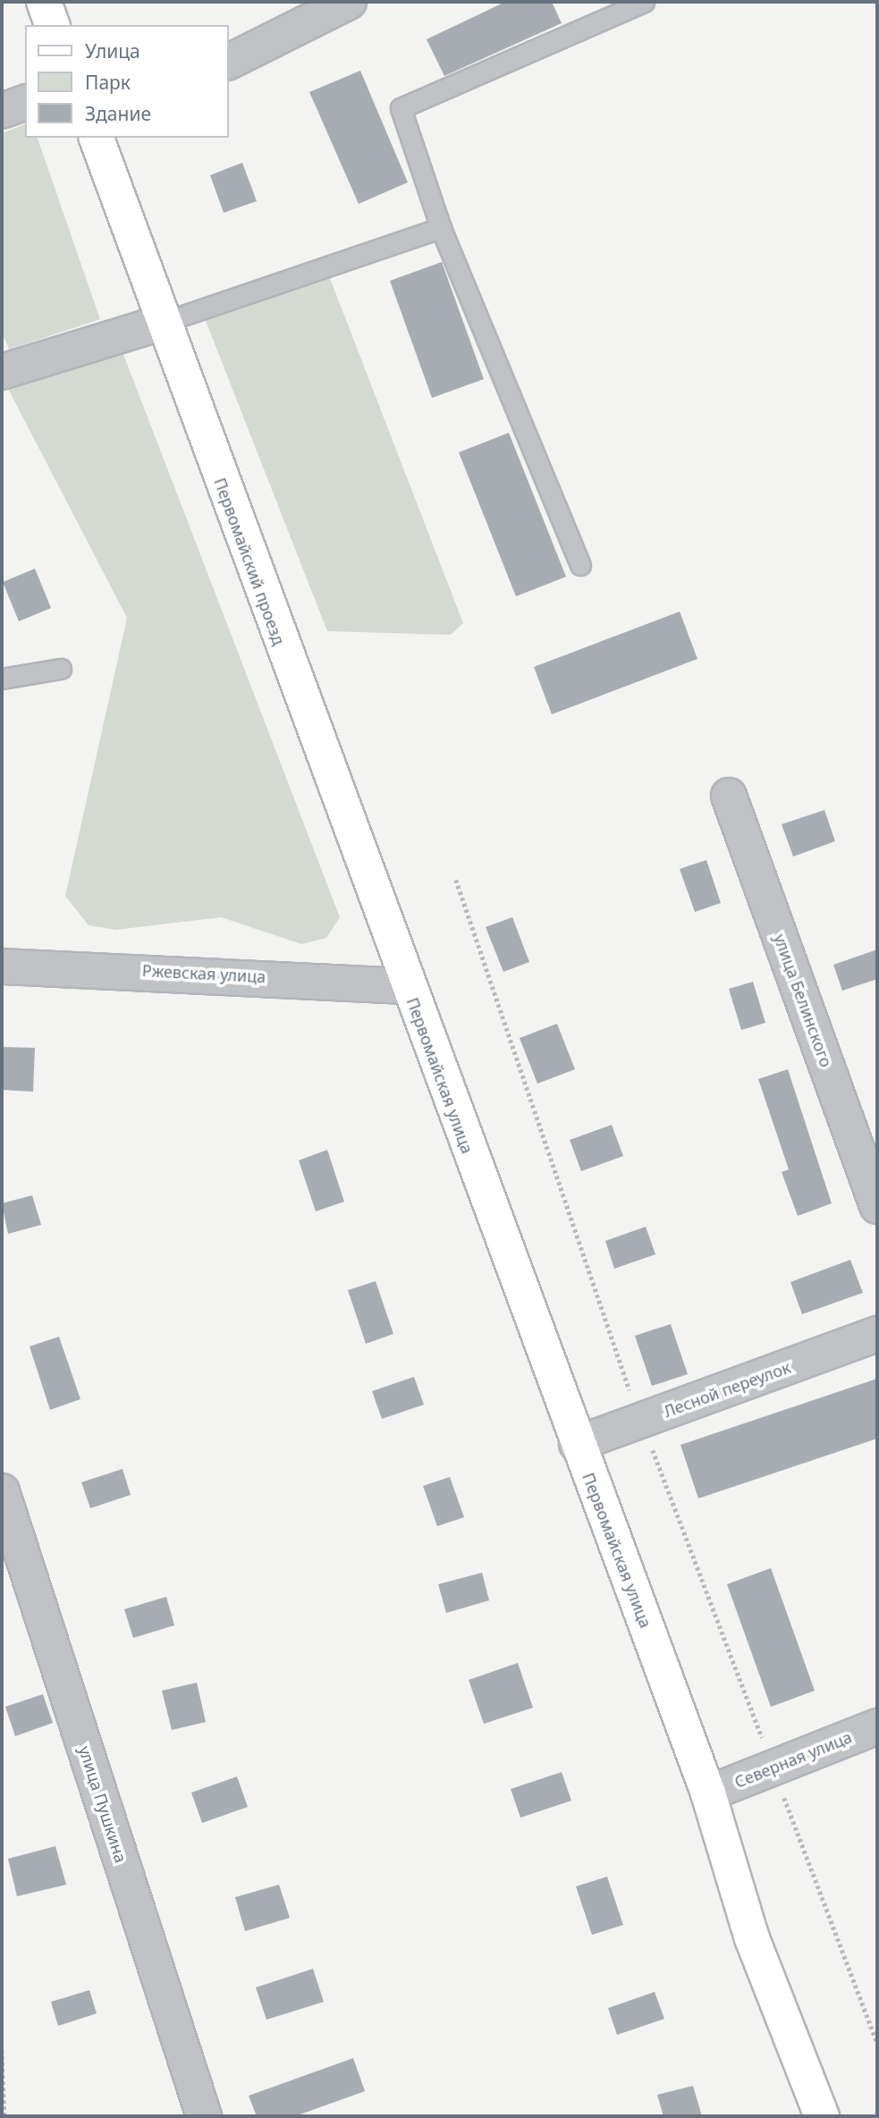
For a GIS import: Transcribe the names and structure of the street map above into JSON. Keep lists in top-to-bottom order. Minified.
{"streets":{"main road":["Первомайский проезд","Первомайская улица"],"street":["Ржевская улица","улица Белинского","Лесной переулок","Северная улица","улица Пушкина"]},"crossings":[["Первомайский проезд","Ржевская улица"],["Первомайский проезд","Первомайская улица"],["Ржевская улица","Первомайская улица"],["Первомайская улица","Лесной переулок"],["Первомайская улица","Северная улица"]],"legend":["Улица","Парк","Здание"]}
